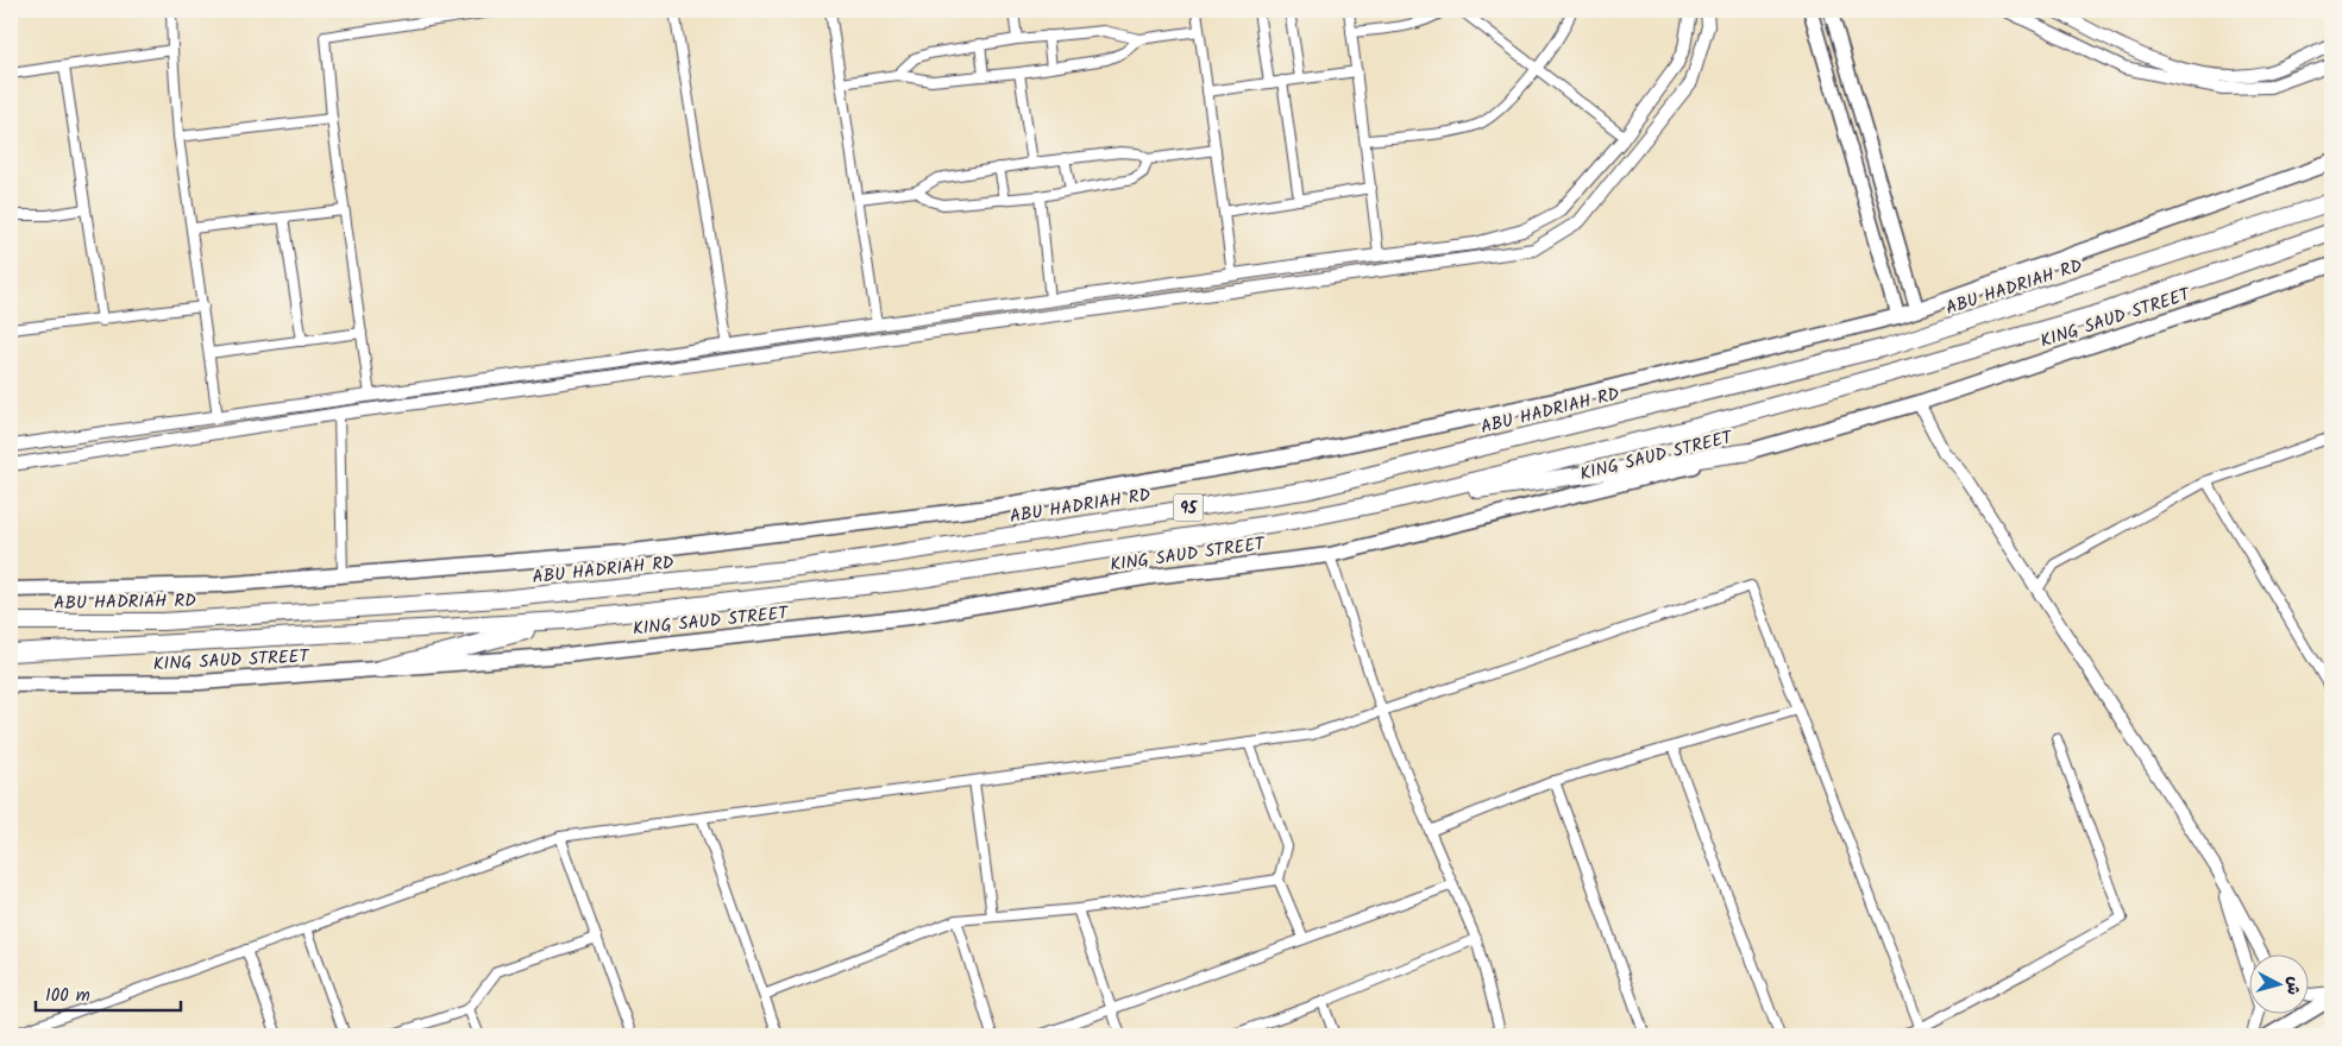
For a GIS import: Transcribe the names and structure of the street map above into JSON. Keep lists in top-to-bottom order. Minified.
{"streets":{"highway":["ABU HADRIAH RD","95"],"main road":["KING SAUD STREET"]},"scale_bar":"100 m","north":"right"}
